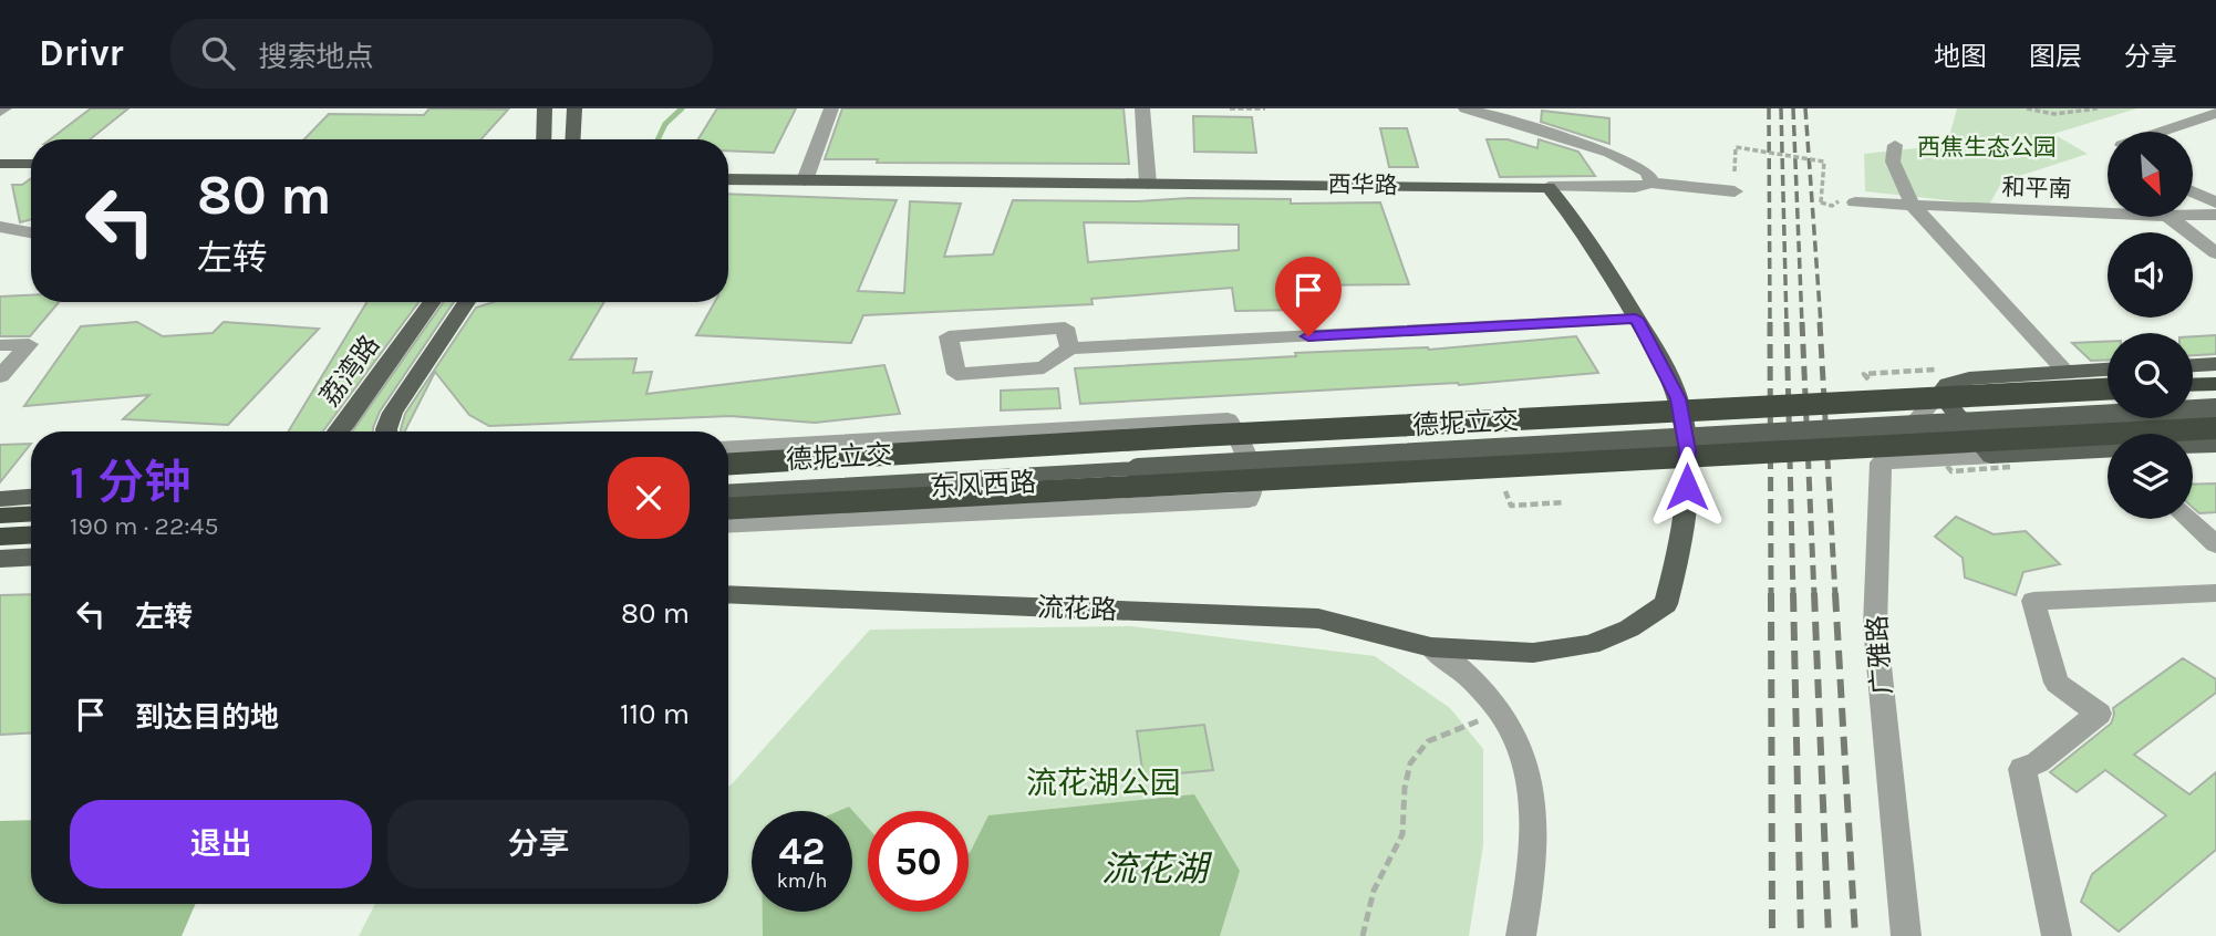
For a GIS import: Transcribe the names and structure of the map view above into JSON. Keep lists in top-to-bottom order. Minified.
{"streets":{"highway":["德坭立交"],"main road":["西华路","荔湾路","流花路"],"street":["和平南","东风西路","广雅路"]},"crossings":[["德坭立交","广雅路"]],"water":["流花湖"],"parks":["西焦生态公园","流花湖公园"],"north":"bottom right","page":{"header":"Drivr","search":"搜索地点","nav":["地图","图层","分享"],"turn":["80 m","左转"],"heading":["1 分钟","190 m · 22:45"],"list":[{"name":"左转","value":"80 m"},{"name":"到达目的地","value":"110 m"}],"buttons":["退出","分享"],"speed":"42 km/h","limit":"50"}}
